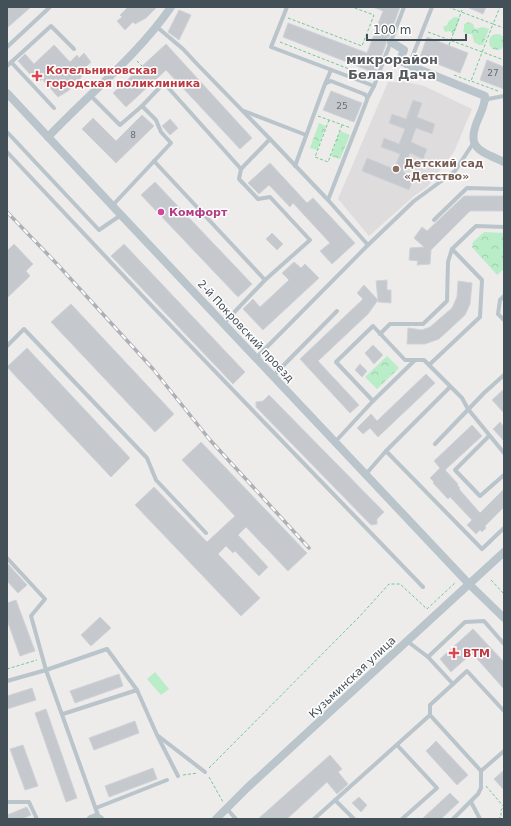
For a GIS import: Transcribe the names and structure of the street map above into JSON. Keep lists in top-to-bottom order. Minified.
{"streets":{"street":["2-й Покровский проезд","Кузьминская улица"]},"crossings":[["2-й Покровский проезд","Кузьминская улица"]],"districts":["микрорайон Белая Дача"],"places":{"health":["Котельниковская городская поликлиника","ВТМ"],"other":["Детский сад «Детство»","Комфорт"]},"house_numbers":["27","25","8"],"scale_bar":"100 m"}
